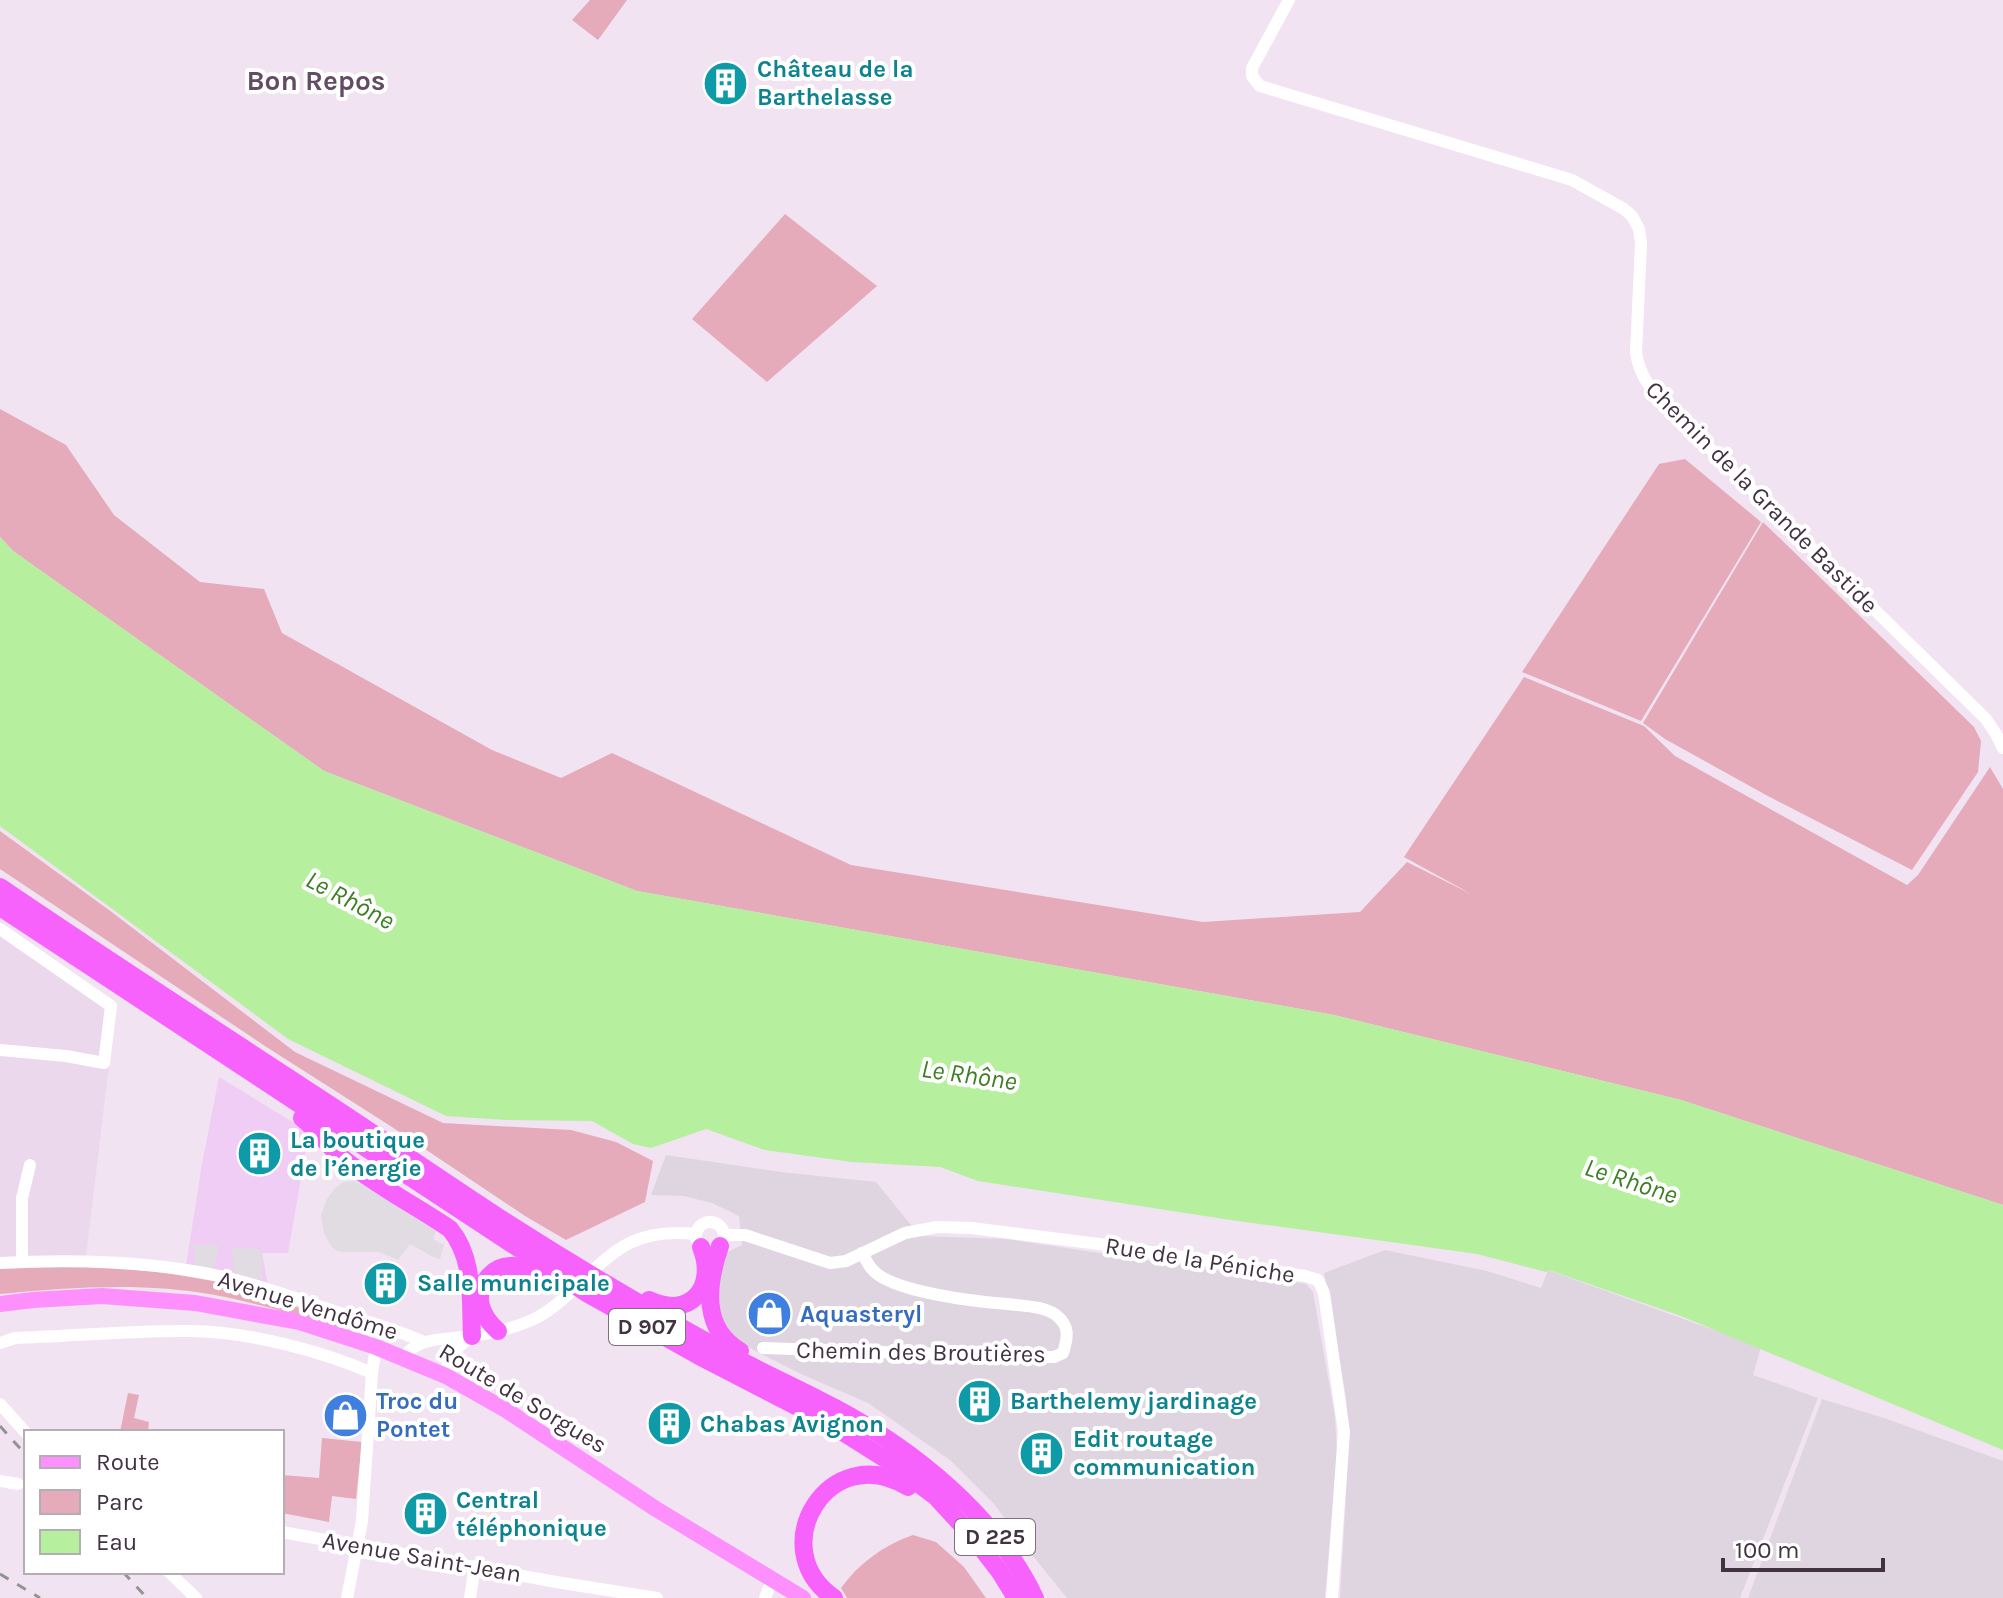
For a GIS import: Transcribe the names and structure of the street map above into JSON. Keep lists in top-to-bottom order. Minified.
{"streets":{"highway":["D 907","D 225"],"main road":["Route de Sorgues"],"street":["Chemin de la Grande Bastide","Rue de la Péniche","Avenue Vendôme","Chemin des Broutières","Avenue Saint-Jean"]},"crossings":[["Rue de la Péniche","Chemin des Broutières"],["D 907","D 225"]],"districts":["Bon Repos"],"water":["Le Rhône"],"places":{"building":["Château de la Barthelasse","La boutique de l’énergie","Salle municipale","Barthelemy jardinage","Chabas Avignon","Edit routage communication","Central téléphonique"],"shop":["Aquasteryl","Troc du Pontet"]},"legend":["Route","Parc","Eau"],"scale_bar":"100 m"}
